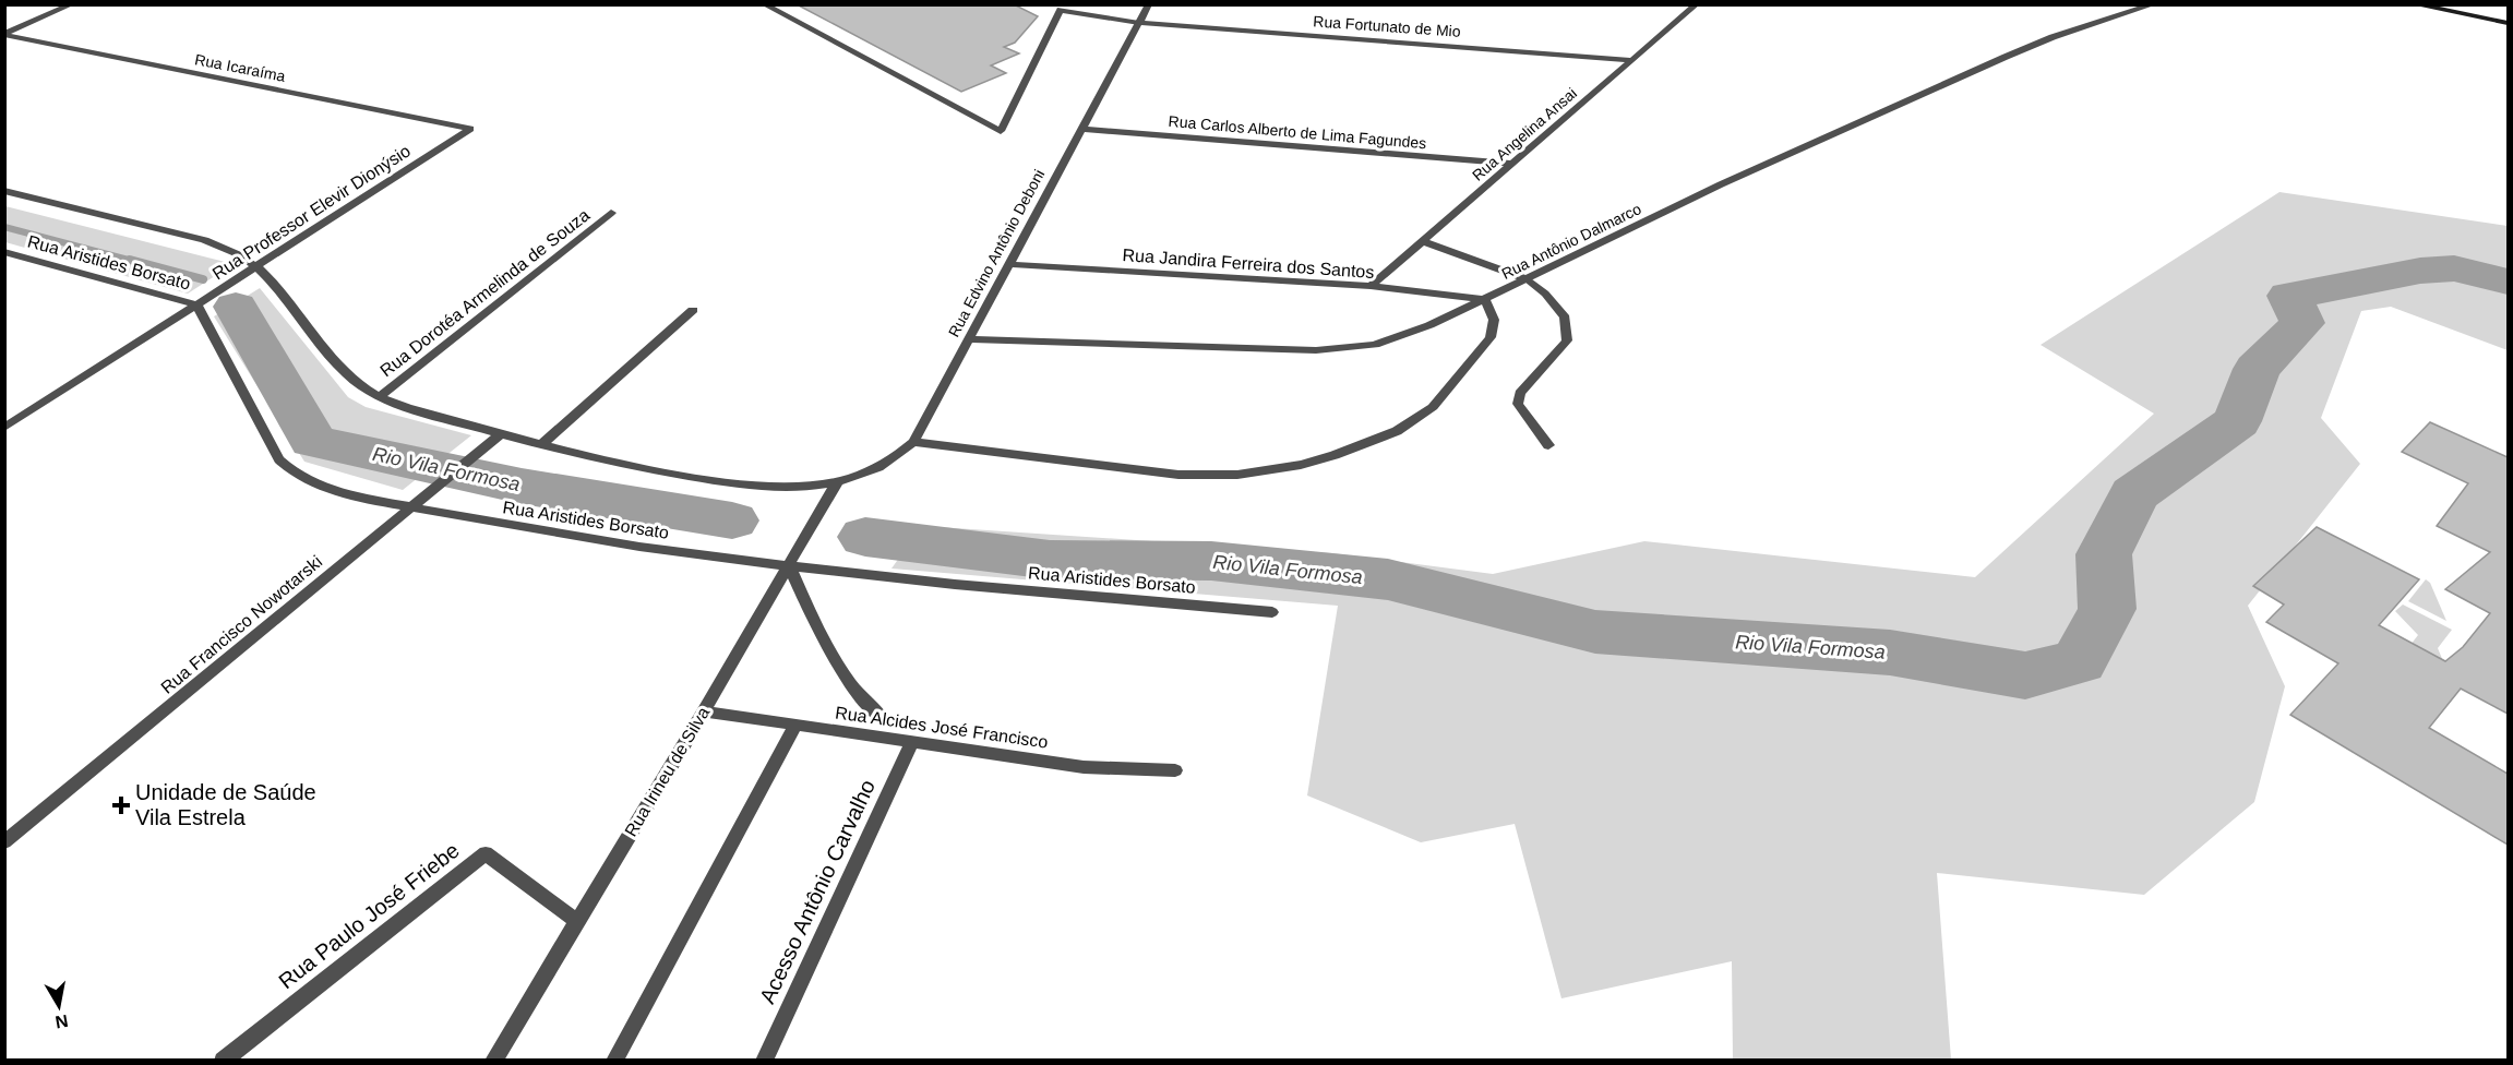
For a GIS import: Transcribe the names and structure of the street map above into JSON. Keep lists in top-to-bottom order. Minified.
{"streets":{"street":["Rua Fortunato de Mio","Rua Icaraíma","Rua Carlos Alberto de Lima Fagundes","Rua Angelina Ansai","Rua Professor Elevir Dionýsio","Rua Antônio Dalmarco","Rua Edvino Antônio Deboni","Rua Aristides Borsato","Rua Jandira Ferreira dos Santos","Rua Dorotéa Armelinda de Souza","Rua Francisco Nowotarski","Rua Alcides José Francisco","Rua Irineu de Silva","Acesso Antônio Carvalho","Rua Paulo José Friebe"]},"crossings":[["Rua Fortunato de Mio","Rua Angelina Ansai"],["Rua Fortunato de Mio","Rua Edvino Antônio Deboni"],["Rua Icaraíma","Rua Professor Elevir Dionýsio"],["Rua Carlos Alberto de Lima Fagundes","Rua Angelina Ansai"],["Rua Carlos Alberto de Lima Fagundes","Rua Edvino Antônio Deboni"],["Rua Angelina Ansai","Rua Jandira Ferreira dos Santos"],["Rua Professor Elevir Dionýsio","Rua Aristides Borsato"],["Rua Antônio Dalmarco","Rua Edvino Antônio Deboni"],["Rua Antônio Dalmarco","Rua Jandira Ferreira dos Santos"],["Rua Edvino Antônio Deboni","Rua Jandira Ferreira dos Santos"],["Rua Edvino Antônio Deboni","Rua Irineu de Silva"],["Rua Aristides Borsato","Rua Francisco Nowotarski"],["Rua Aristides Borsato","Rua Irineu de Silva"],["Rua Alcides José Francisco","Rua Irineu de Silva"],["Rua Alcides José Francisco","Acesso Antônio Carvalho"],["Rua Irineu de Silva","Rua Paulo José Friebe"]],"water":["Rio Vila Formosa"],"places":{"health":["Unidade de Saúde Vila Estrela"]},"north":"bottom"}
